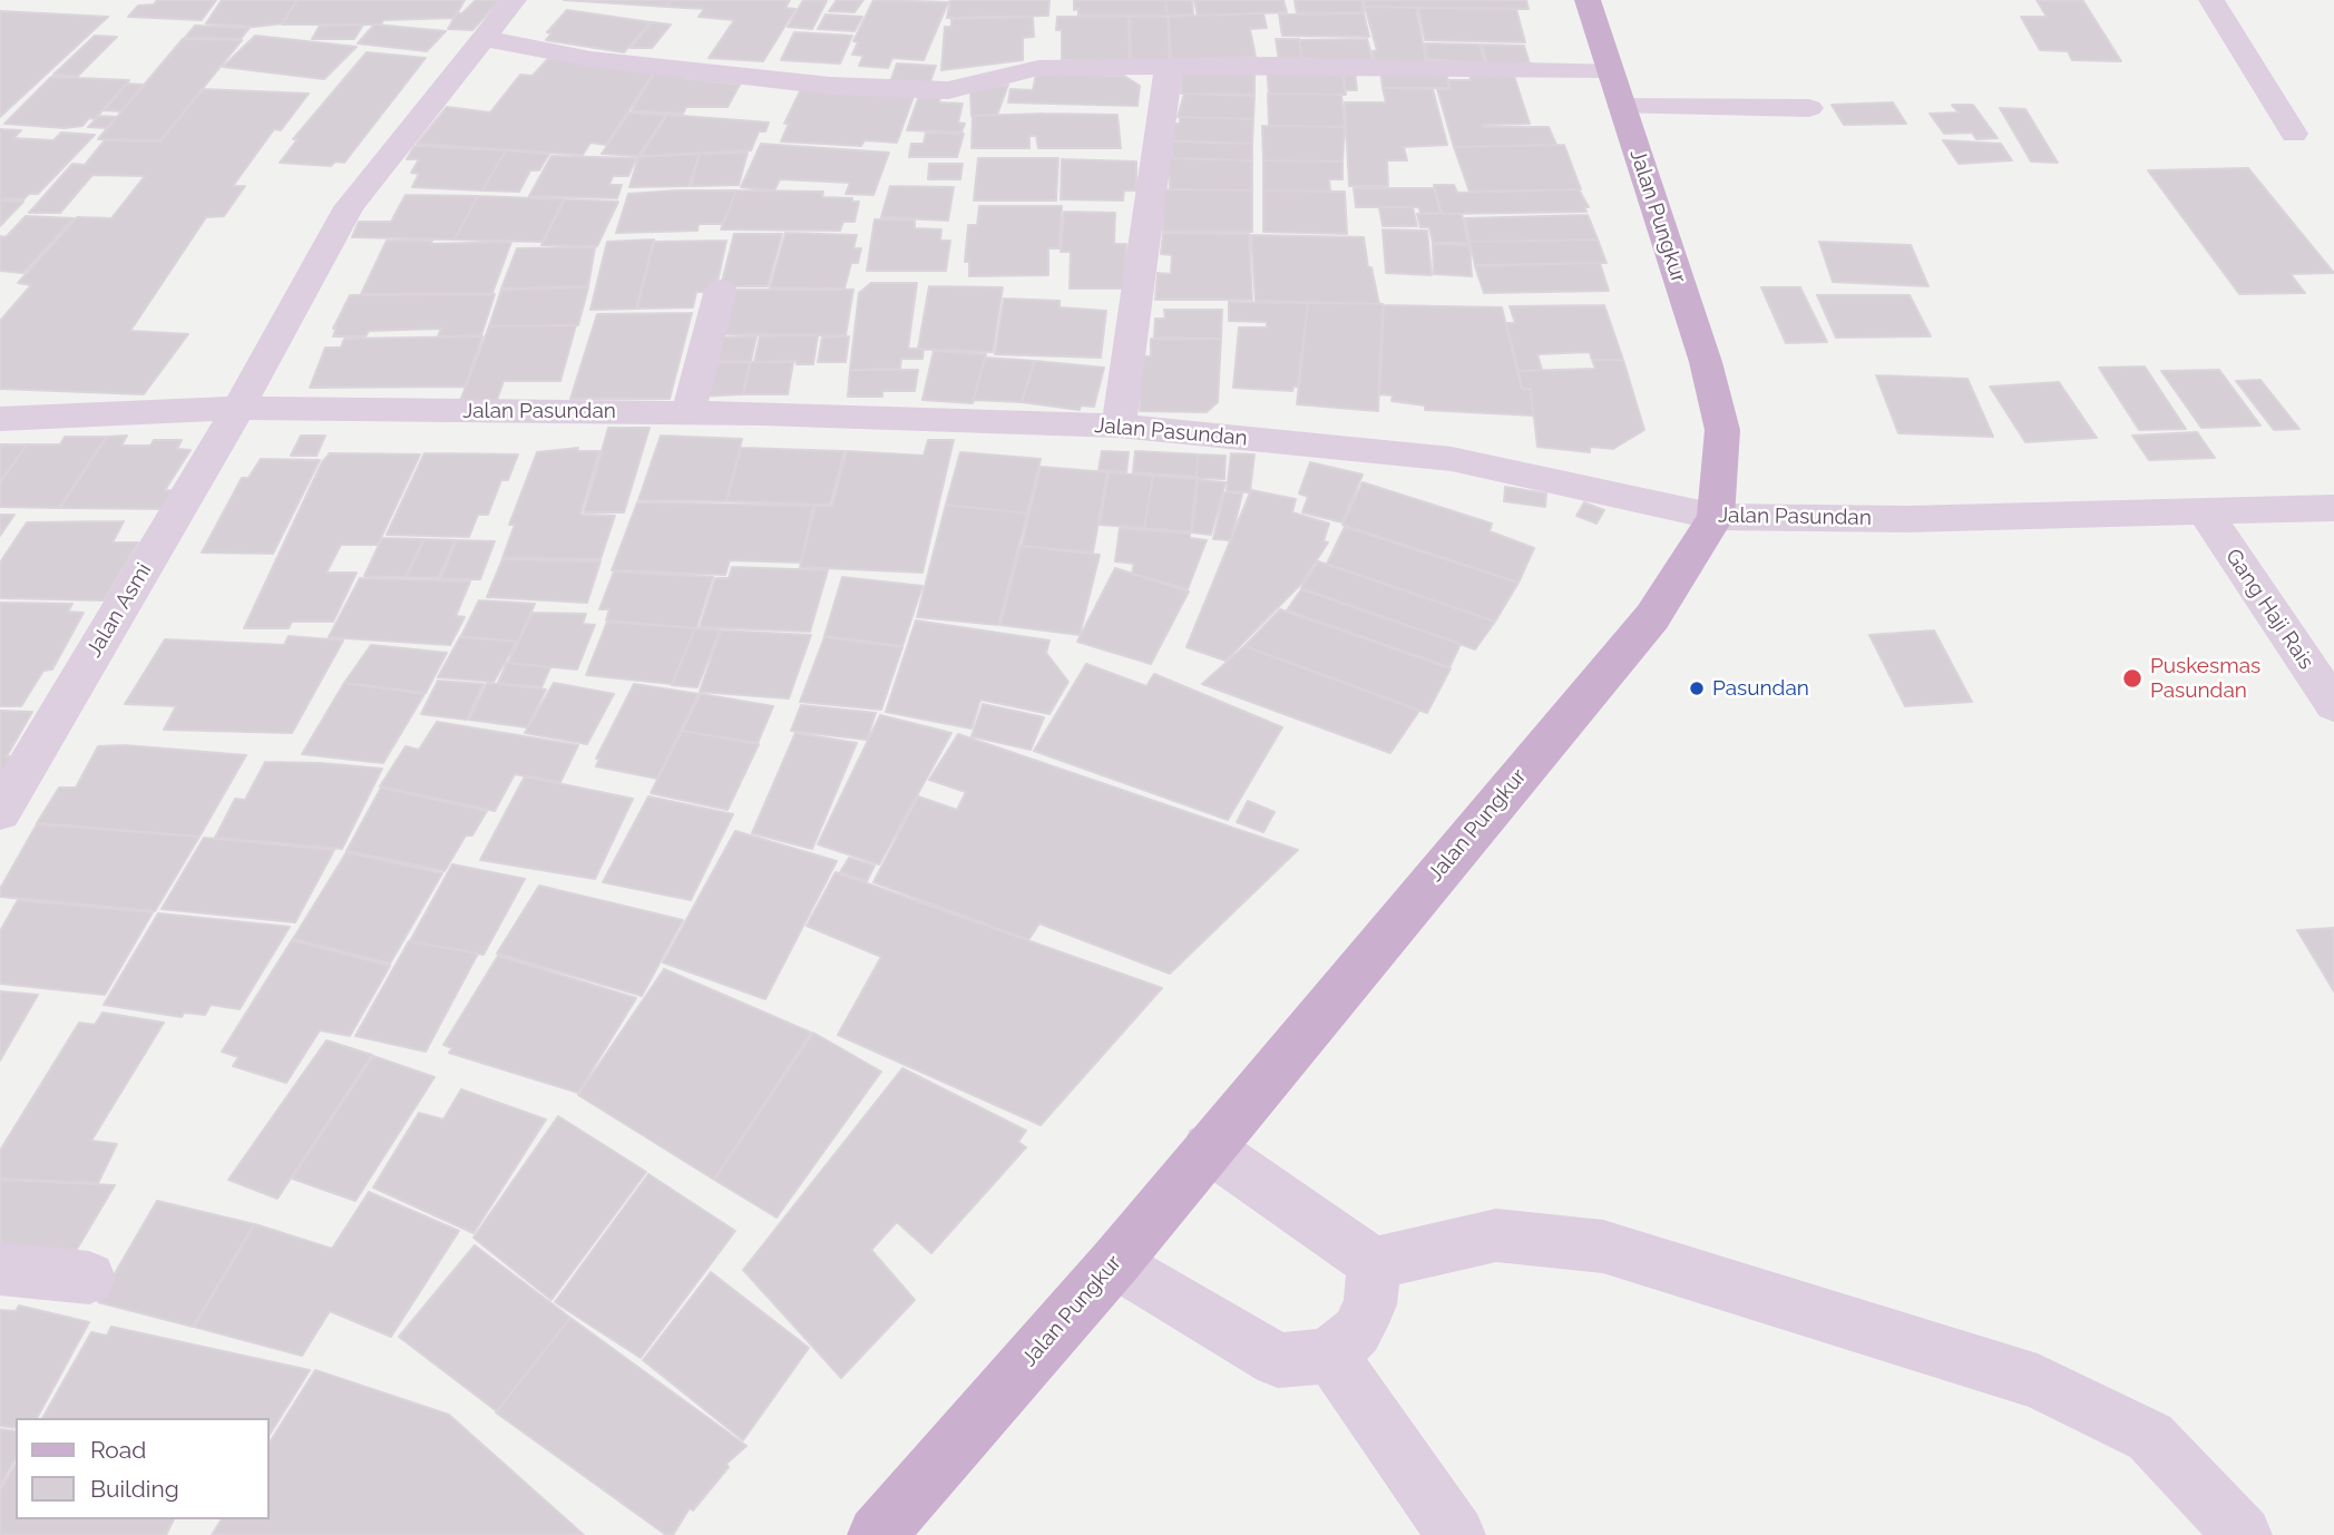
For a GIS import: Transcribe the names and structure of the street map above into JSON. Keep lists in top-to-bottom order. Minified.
{"streets":{"main road":["Jalan Pungkur"],"street":["Jalan Pasundan","Gang Haji Rais","Jalan Asmi"]},"crossings":[["Jalan Pungkur","Jalan Pasundan"],["Jalan Pasundan","Gang Haji Rais"],["Jalan Pasundan","Jalan Asmi"]],"places":["Puskesmas Pasundan","Pasundan"],"legend":["Road","Building"]}
